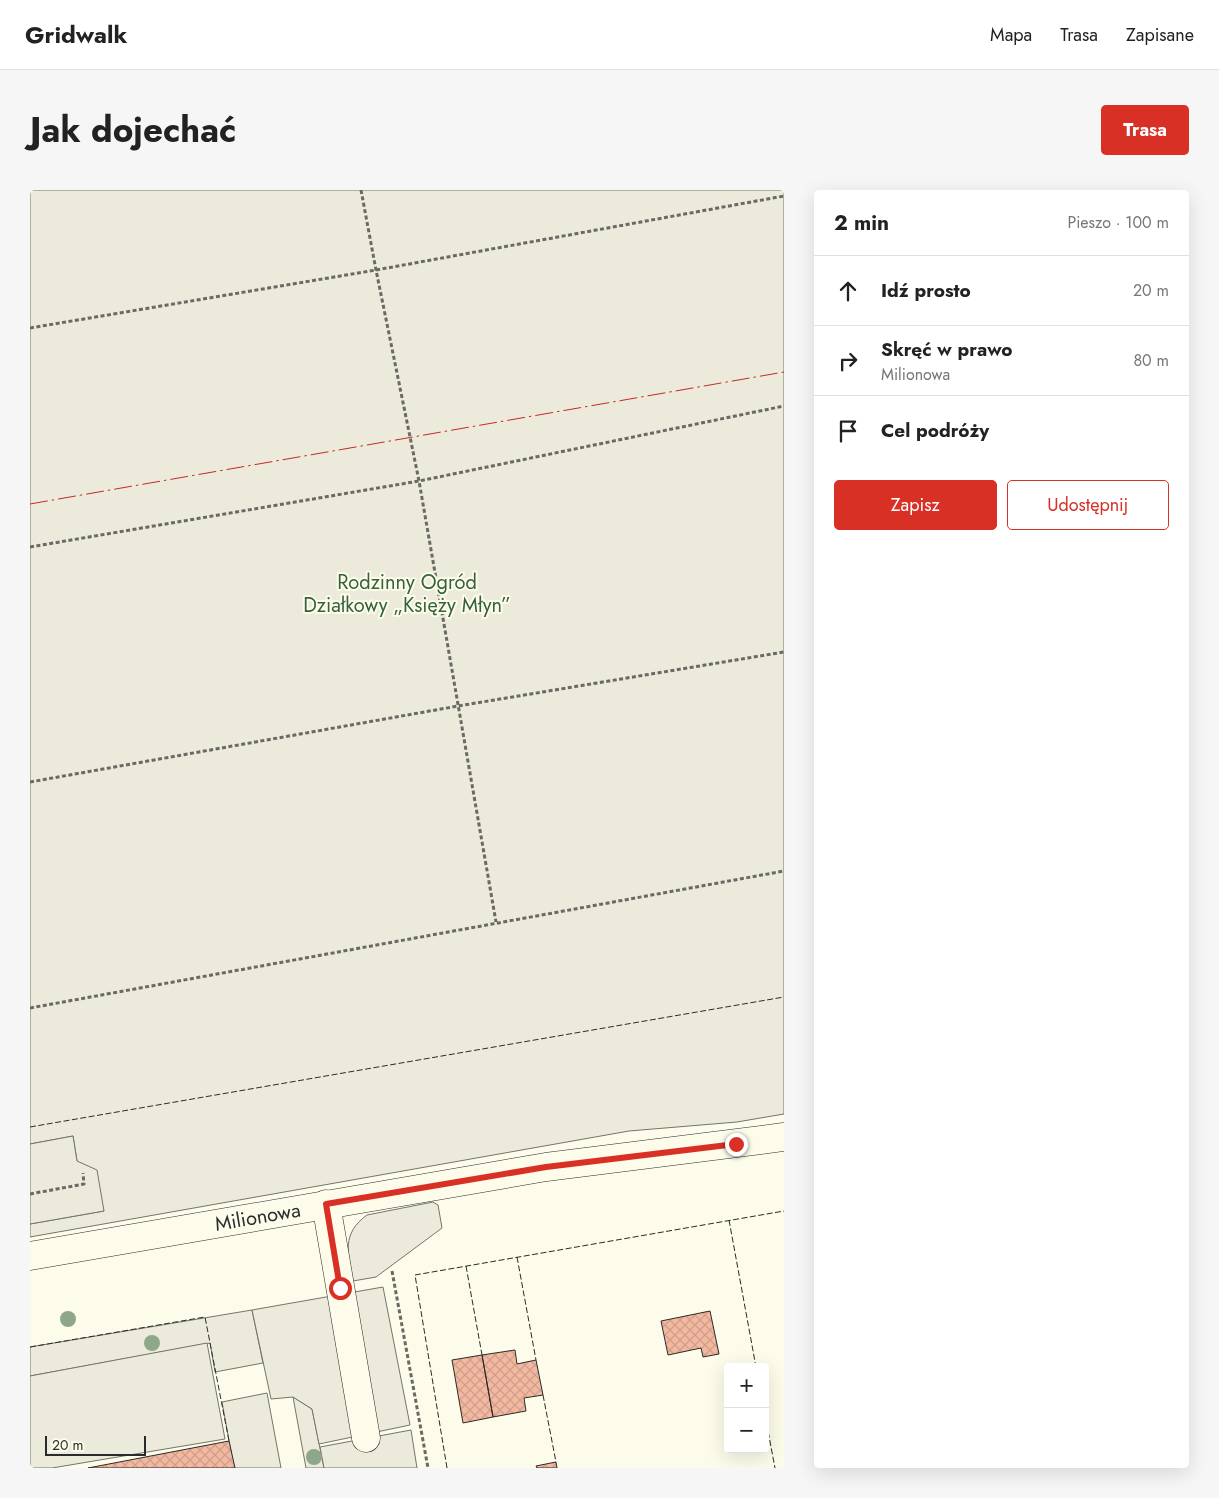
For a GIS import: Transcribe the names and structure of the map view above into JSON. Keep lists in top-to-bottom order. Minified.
{"streets":{"street":["Milionowa"]},"parks":["Rodzinny Ogród Działkowy „Księży Młyn”"],"scale_bar":"20 m","page":{"header":"Gridwalk","nav":["Mapa","Trasa","Zapisane"],"title":"Jak dojechać","buttons":["Trasa",["Zapisz","Udostępnij"]],"heading":["2 min","Pieszo · 100 m"],"list":[["Idź prosto","20 m"],["Skręć w prawo","Milionowa","80 m"],"Cel podróży"],"map_buttons":["+","−"],"scale":"20 m"}}
